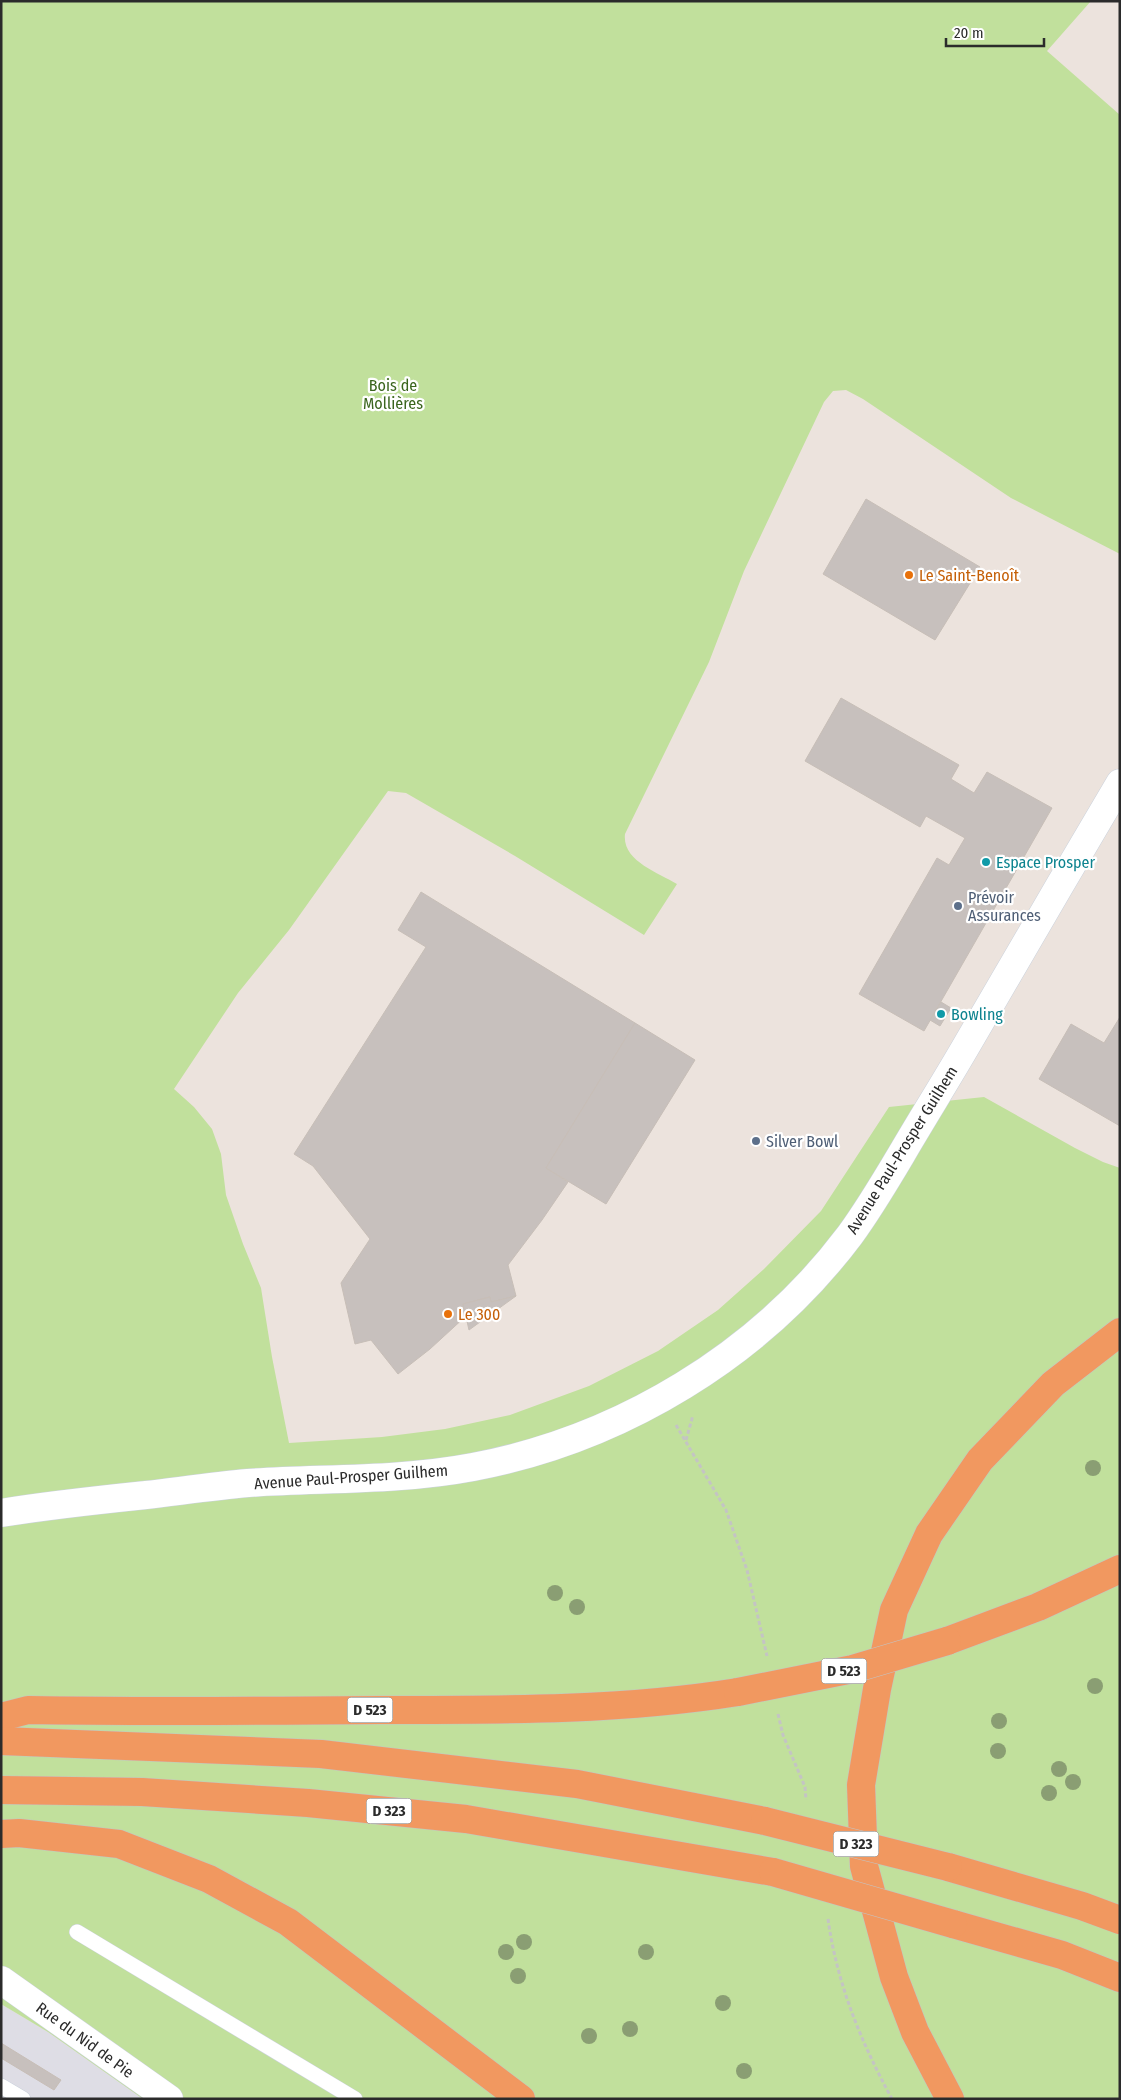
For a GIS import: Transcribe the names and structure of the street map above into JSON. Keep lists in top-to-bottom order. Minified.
{"streets":{"highway":["D 523","D 323"],"street":["Avenue Paul-Prosper Guilhem","Rue du Nid de Pie"]},"parks":["Bois de Mollières"],"places":["Le Saint-Benoît","Espace Prosper","Prévoir Assurances","Bowling","Silver Bowl","Le 300"],"scale_bar":"20 m"}
